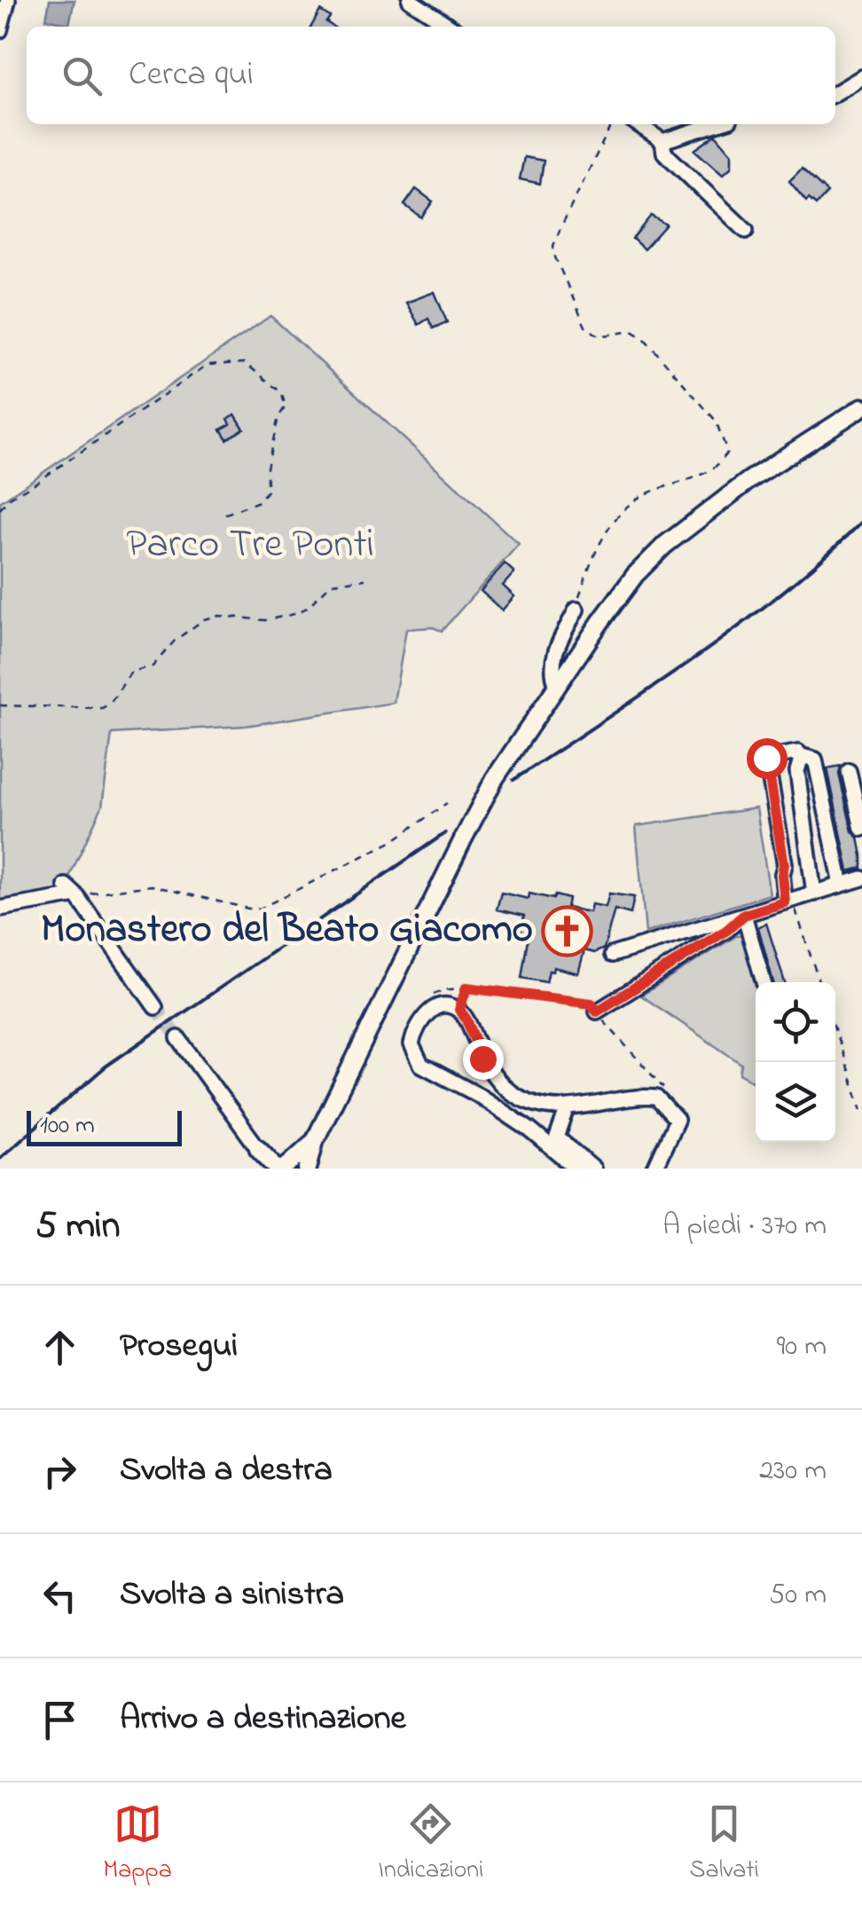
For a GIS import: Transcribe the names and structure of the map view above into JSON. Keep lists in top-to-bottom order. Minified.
{"parks":["Parco Tre Ponti"],"places":{"church":["Monastero del Beato Giacomo"]},"scale_bar":"100 m","page":{"search":"Cerca qui","scale":"100 m","heading":["5 min","A piedi · 370 m"],"list":[["Prosegui","90 m"],["Svolta a destra","230 m"],["Svolta a sinistra","50 m"],"Arrivo a destinazione"],"nav":["Mappa","Indicazioni","Salvati"]}}
